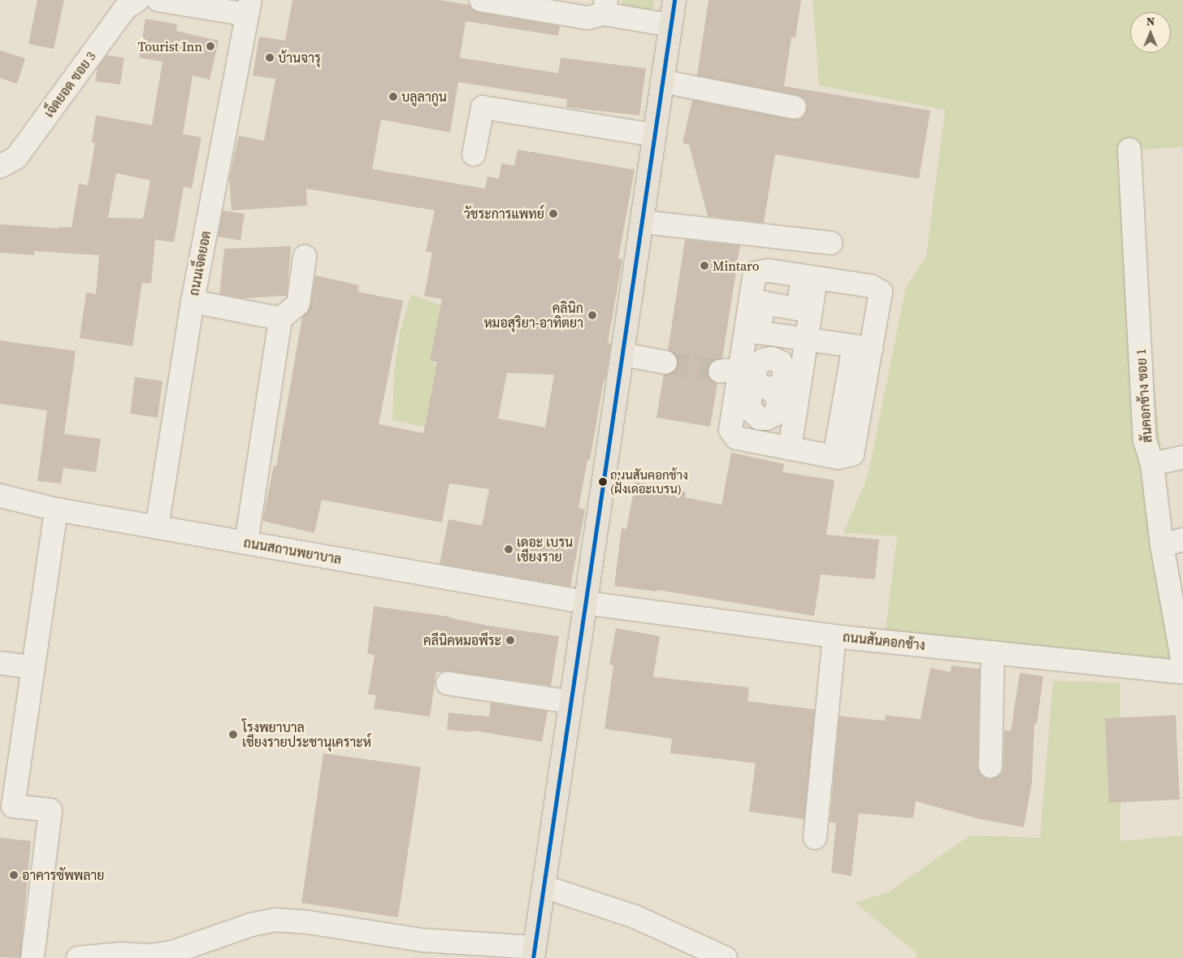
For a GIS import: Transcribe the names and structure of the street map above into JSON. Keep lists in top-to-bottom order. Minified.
{"streets":{"street":["เจ็ดยอด ซอย 3","ถนนเจ็ดยอด","สันคอกช้าง ซอย 1","ถนนสถานพยาบาล","ถนนสันคอกช้าง"]},"crossings":[["ถนนเจ็ดยอด","ถนนสถานพยาบาล"],["ถนนสถานพยาบาล","ถนนสันคอกช้าง"]],"places":["Tourist Inn","บ้านจารุ","บลูลากูน","วัชระการแพทย์","Mintaro","คลินิก หมอสุริยา-อาทิตยา","ถนนสันคอกช้าง (ฝั่งเดอะเบรน)","เดอะ เบรน เชียงราย","คลีนิคหมอพีระ","โรงพยาบาล เชียงรายประชานุเคราะห์","อาคารซัพพลาย"],"north":"top"}
